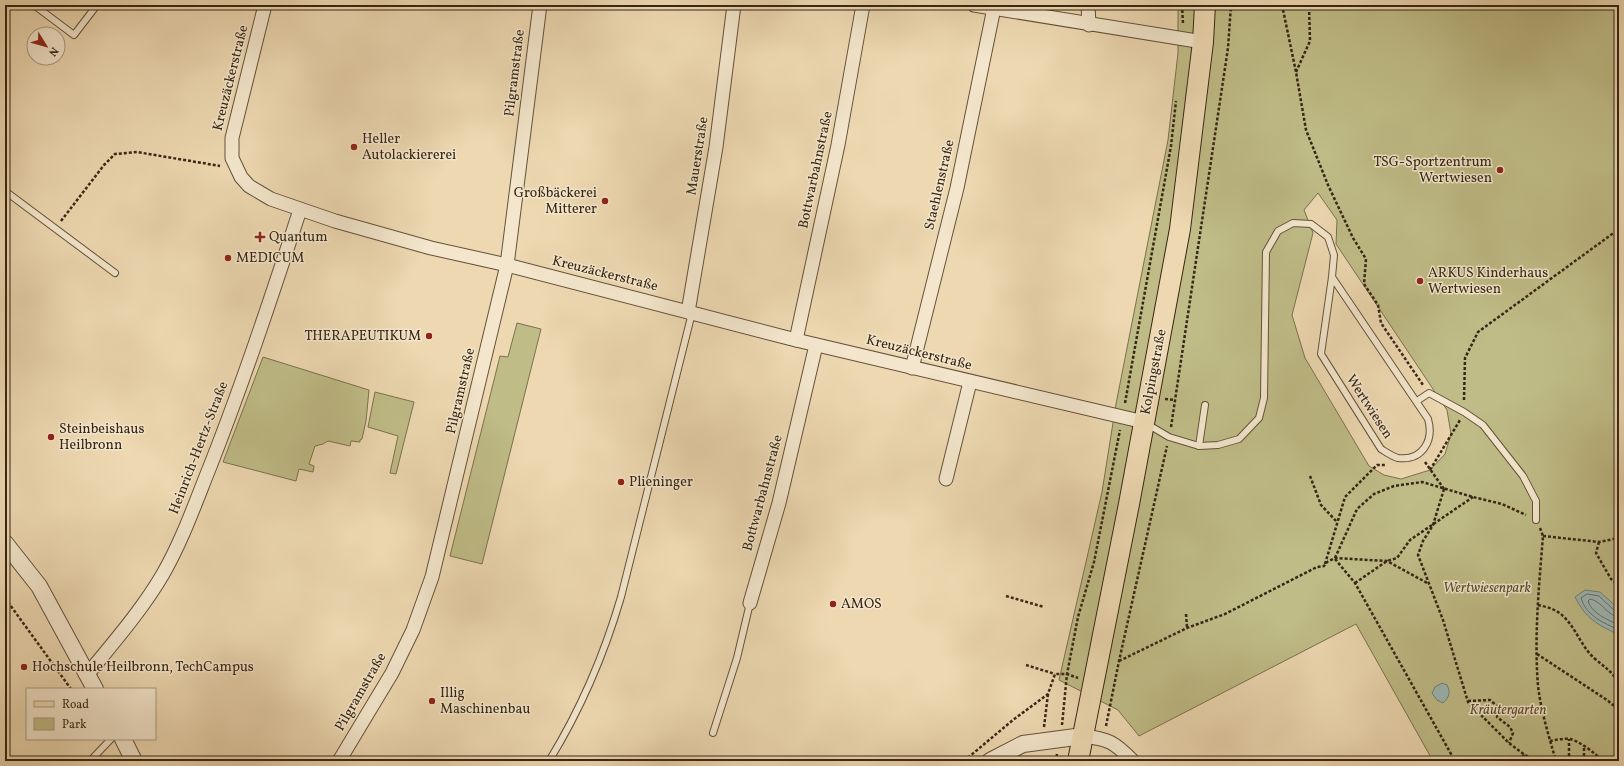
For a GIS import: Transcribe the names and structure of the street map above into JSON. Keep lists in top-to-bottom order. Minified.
{"streets":{"main road":["Kolpingstraße"],"street":["Pilgramstraße","Kreuzäckerstraße","Mauerstraße","Bottwarbahnstraße","Staehlenstraße","Heinrich-Hertz-Straße"],"lane":["Wertwiesen"]},"crossings":[["Pilgramstraße","Kreuzäckerstraße"],["Kreuzäckerstraße","Mauerstraße"],["Kreuzäckerstraße","Bottwarbahnstraße"],["Kreuzäckerstraße","Staehlenstraße"],["Kreuzäckerstraße","Kolpingstraße"],["Kreuzäckerstraße","Wertwiesen"],["Kreuzäckerstraße","Heinrich-Hertz-Straße"],["Kolpingstraße","Wertwiesen"]],"parks":["Wertwiesenpark","Kräutergarten"],"places":{"other":["Heller Autolackiererei","TSG-Sportzentrum Wertwiesen","Großbäckerei Mitterer","MEDICUM","ARKUS Kinderhaus Wertwiesen","THERAPEUTIKUM","Steinbeishaus Heilbronn","Plieninger","AMOS","Hochschule Heilbronn, TechCampus","Illig Maschinenbau"],"health":["Quantum"]},"legend":["Road","Park"],"north":"bottom right"}
